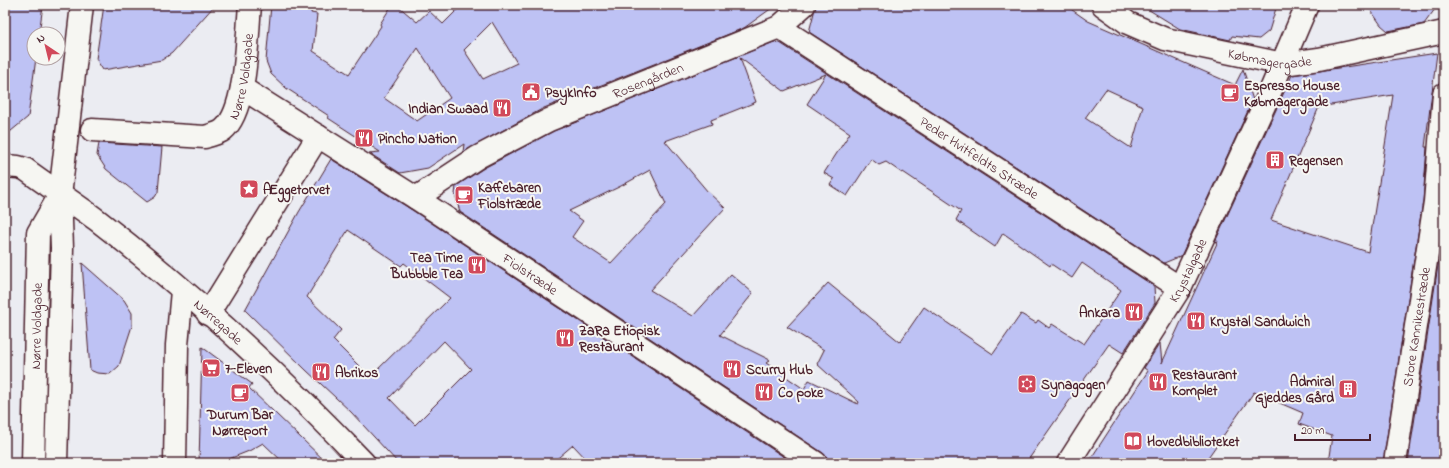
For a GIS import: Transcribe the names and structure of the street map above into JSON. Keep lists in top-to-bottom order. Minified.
{"streets":{"street":["Købmagergade","Nørre Voldgade","Rosengården","Peder Hvitfeldts Stræde","Krystalgade","Fiolstræde","Nørregade","Store Kannikestræde"]},"crossings":[["Købmagergade","Krystalgade"],["Nørre Voldgade","Fiolstræde"],["Nørre Voldgade","Nørregade"],["Rosengården","Peder Hvitfeldts Stræde"],["Rosengården","Fiolstræde"],["Peder Hvitfeldts Stræde","Krystalgade"]],"places":{"public building":["PsykInfo"],"cafe":["Espresso House Købmagergade","Kaffebaren Fiolstræde","Durum Bar Nørreport"],"restaurant":["Indian Swaad","Pincho Nation","Tea Time Bubbble Tea","Ankara","Krystal Sandwich","ZaRa Etiopisk Restaurant","Scurry Hub","Abrikos","Restaurant Komplet","Co poke"],"building":["Regensen","Admiral Gjeddes Gård"],"place":["Æggetorvet"],"supermarket":["7-Eleven"],"synagogue":["Synagogen"],"library":["Hovedbiblioteket"]},"scale_bar":"20 m","north":"top left"}
